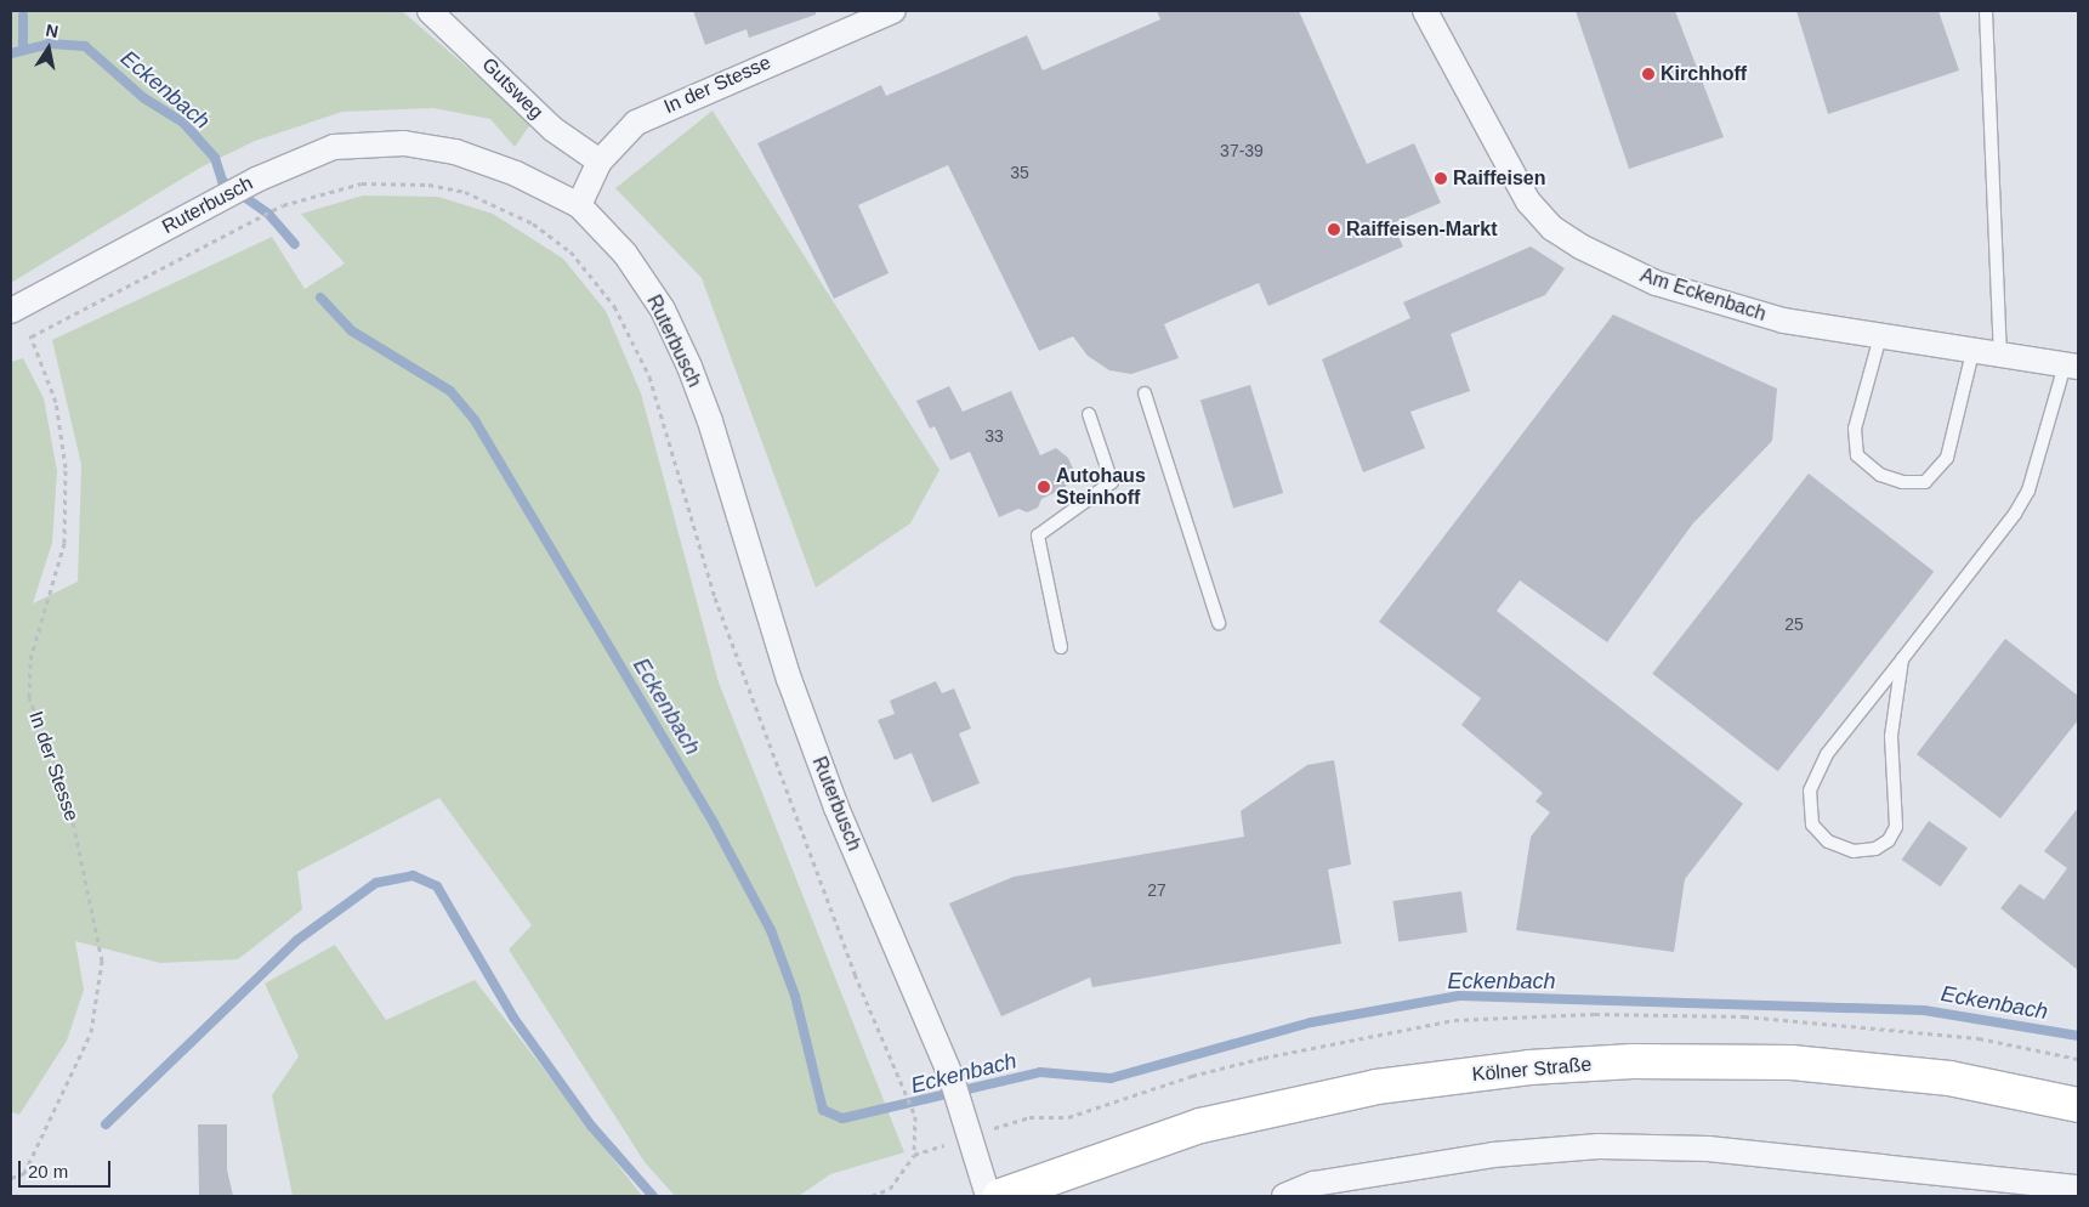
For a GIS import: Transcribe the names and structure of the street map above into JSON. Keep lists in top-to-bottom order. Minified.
{"streets":{"main road":["Kölner Straße"],"street":["In der Stesse","Gutsweg","Ruterbusch","Am Eckenbach"]},"crossings":[["In der Stesse","Gutsweg"],["In der Stesse","Ruterbusch"]],"water":["Eckenbach"],"places":["Kirchhoff","Raiffeisen","Raiffeisen-Markt","Autohaus Steinhoff"],"house_numbers":["37-39","35","33","25","27"],"scale_bar":"20 m","north":"top"}
